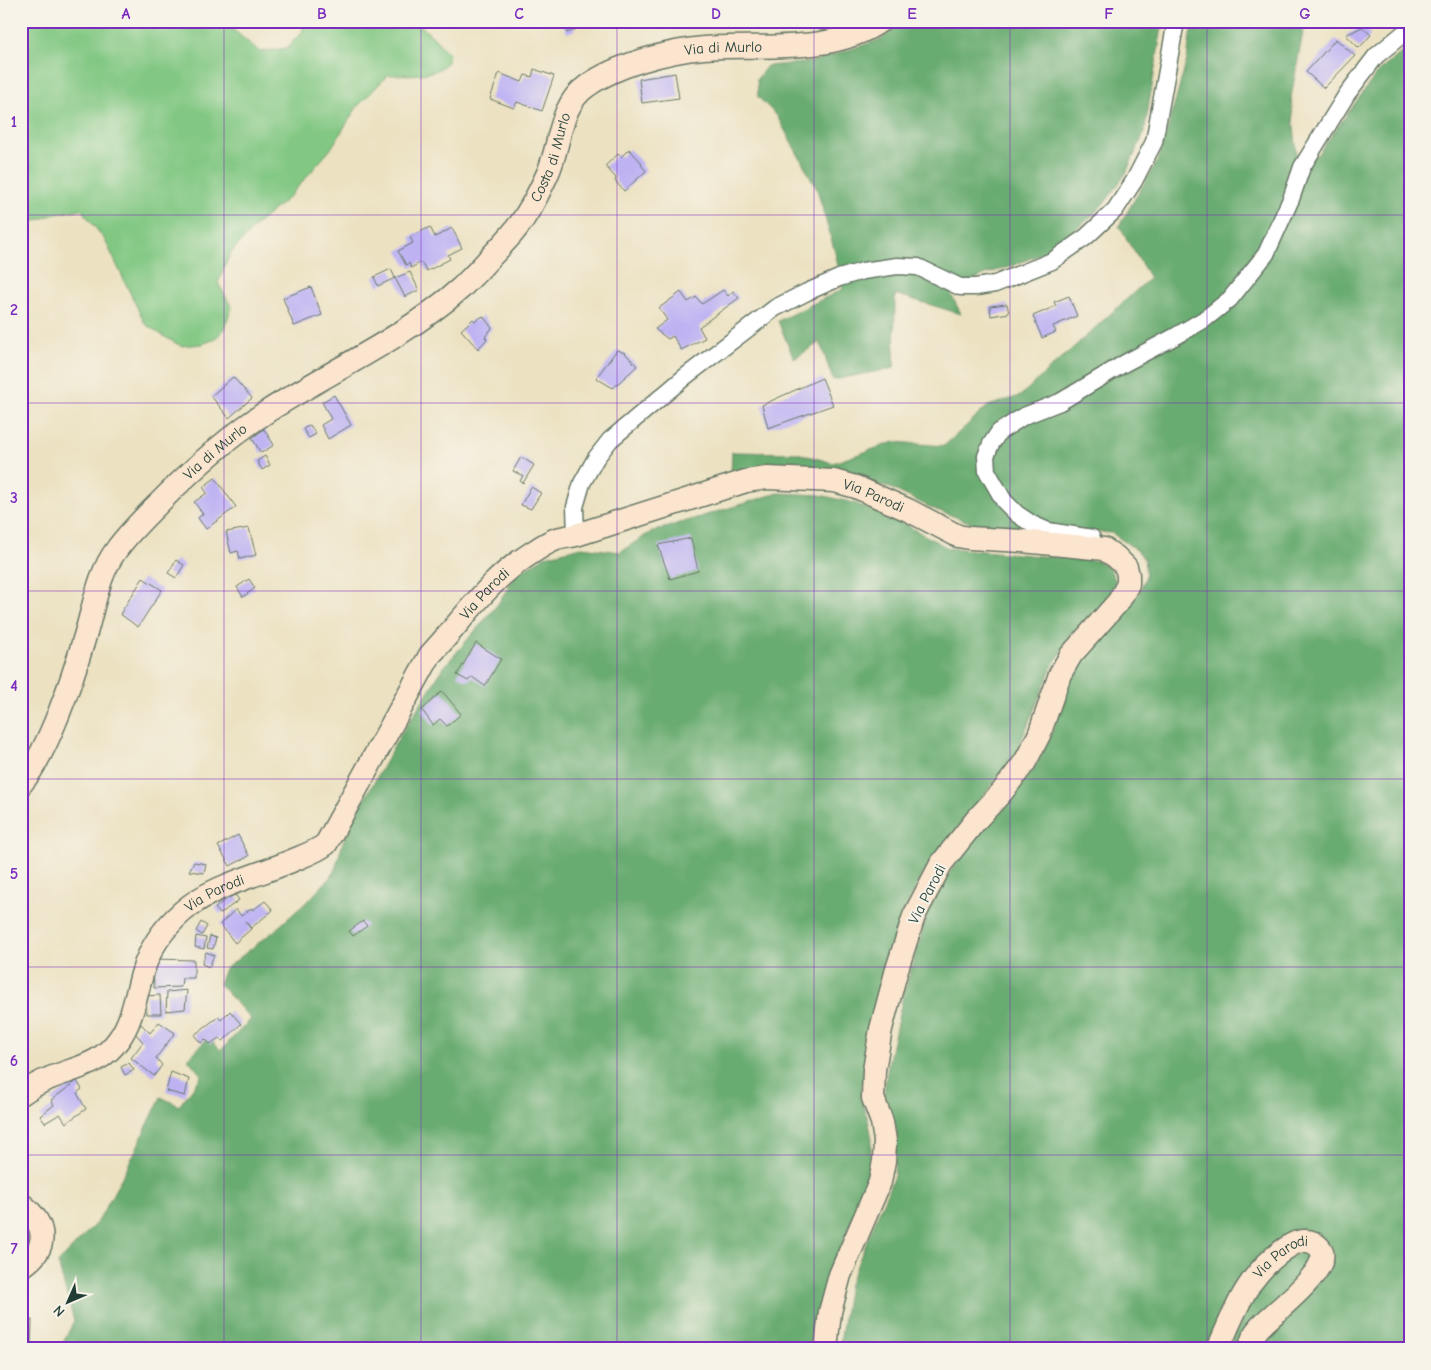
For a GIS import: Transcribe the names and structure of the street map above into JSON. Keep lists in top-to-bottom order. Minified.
{"streets":{"street":["Via di Murlo","Costa di Murlo","Via Parodi"]},"crossings":[["Via di Murlo","Costa di Murlo"]],"north":"bottom left","grid":{"columns":["A","B","C","D","E","F","G"],"rows":["1","2","3","4","5","6","7"]}}
